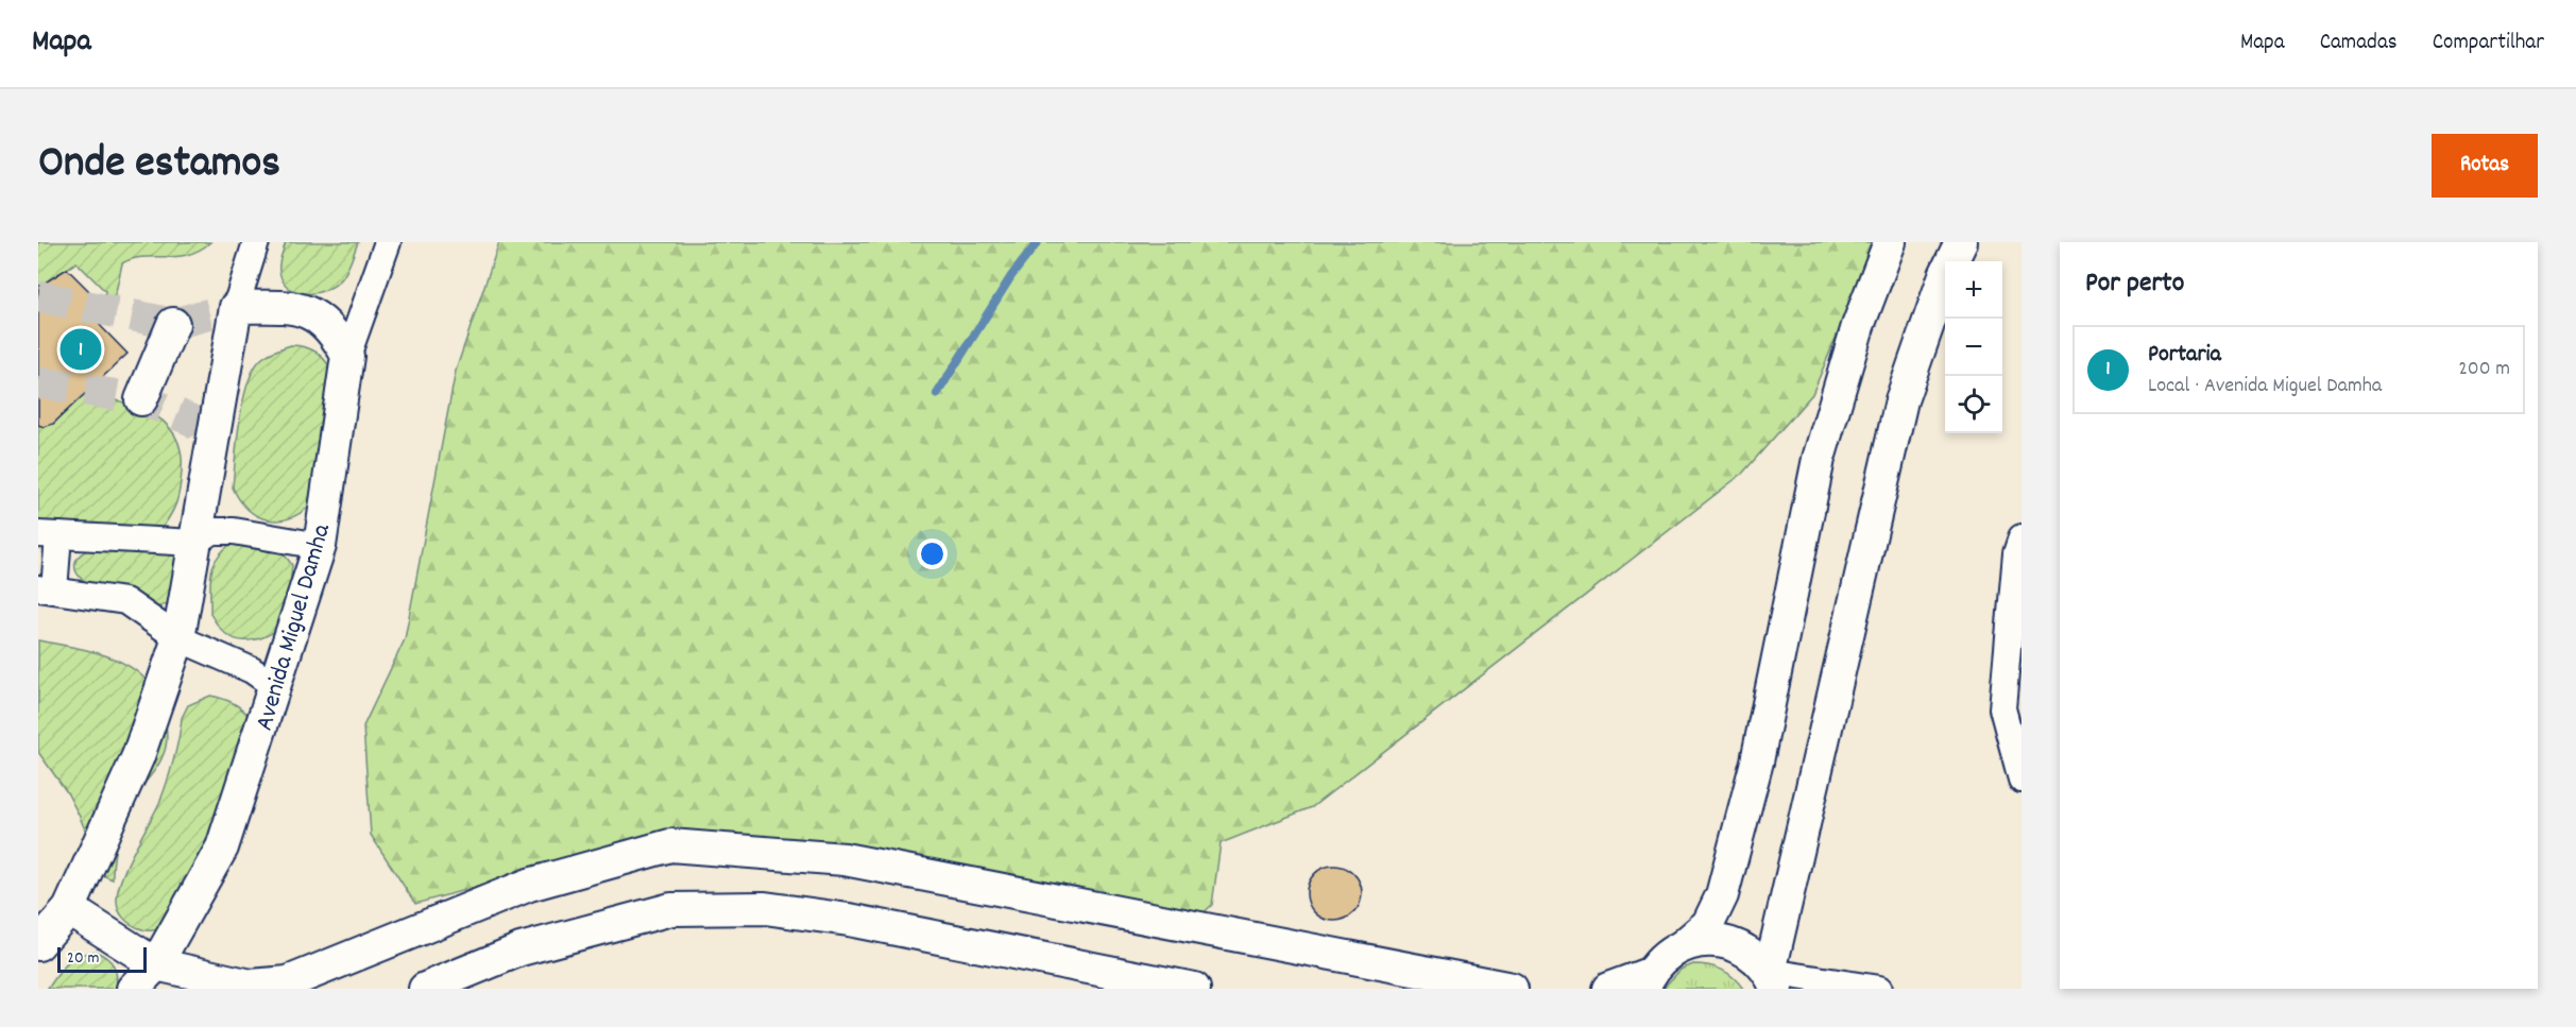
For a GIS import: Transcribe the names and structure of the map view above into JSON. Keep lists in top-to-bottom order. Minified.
{"streets":{"street":["Avenida Miguel Damha"]},"scale_bar":"20 m","page":{"header":"Mapa","nav":["Mapa","Camadas","Compartilhar"],"title":"Onde estamos","buttons":"Rotas","heading":"Por perto","map_buttons":["+","−"],"list":[{"mark":"1","name":"Portaria","note":"Local · Avenida Miguel Damha","value":"200 m"}],"pins":"1","scale":"20 m"}}
